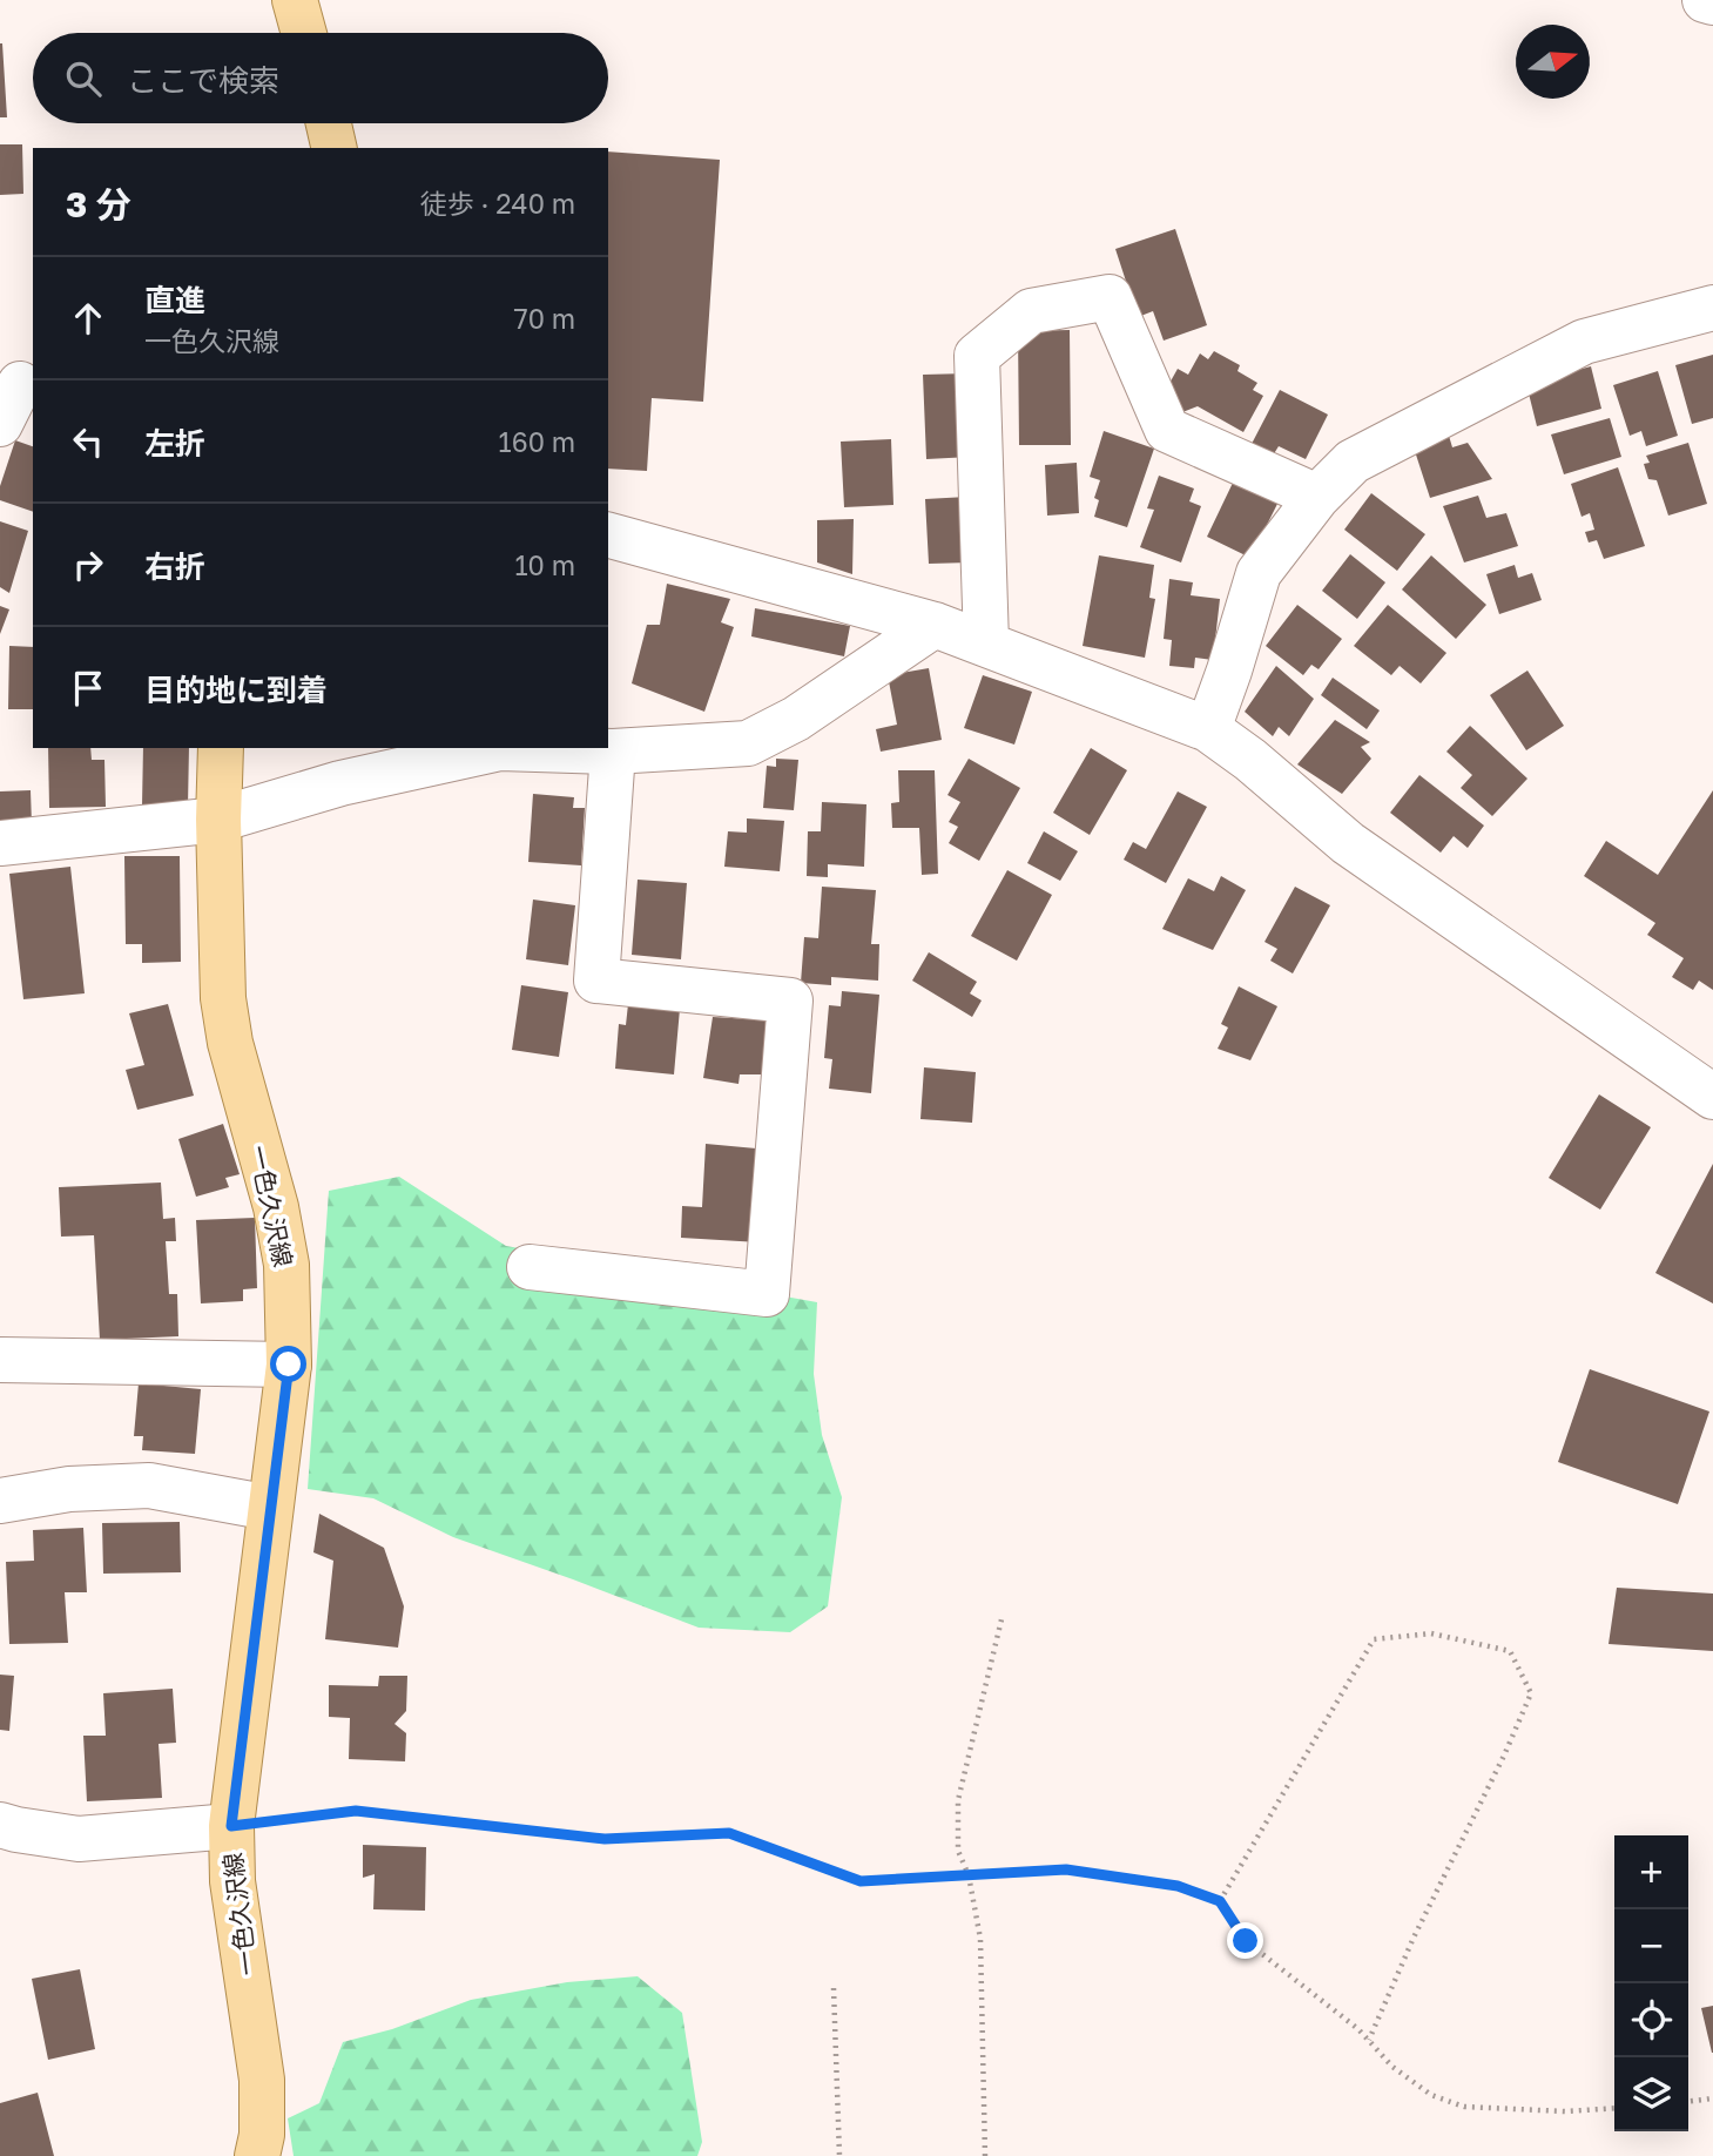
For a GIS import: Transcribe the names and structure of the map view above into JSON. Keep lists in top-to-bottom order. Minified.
{"streets":{"main road":["一色久沢線"]},"north":"right","page":{"search":"ここで検索","heading":["3 分","徒歩 · 240 m"],"list":[["直進","一色久沢線","70 m"],["左折","160 m"],["右折","10 m"],"目的地に到着"],"map_buttons":["+","−"]}}
